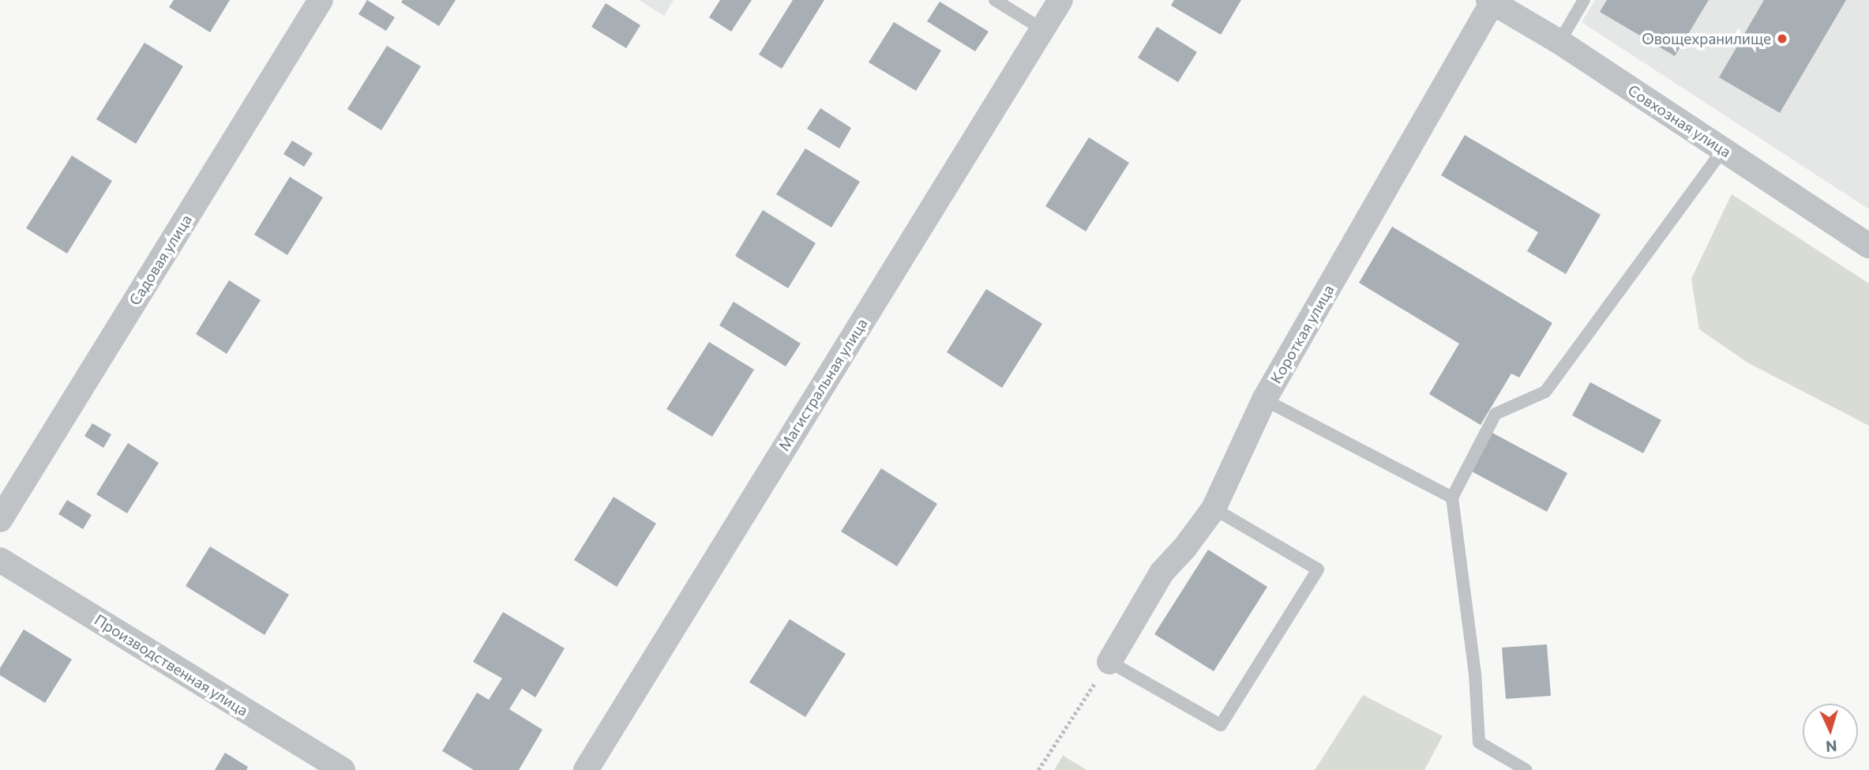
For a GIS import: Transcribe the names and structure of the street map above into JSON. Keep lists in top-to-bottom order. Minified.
{"streets":{"street":["Совхозная улица","Садовая улица","Короткая улица","Магистральная улица","Производственная улица"]},"crossings":[["Совхозная улица","Короткая улица"]],"places":["Овощехранилище"],"north":"bottom"}
